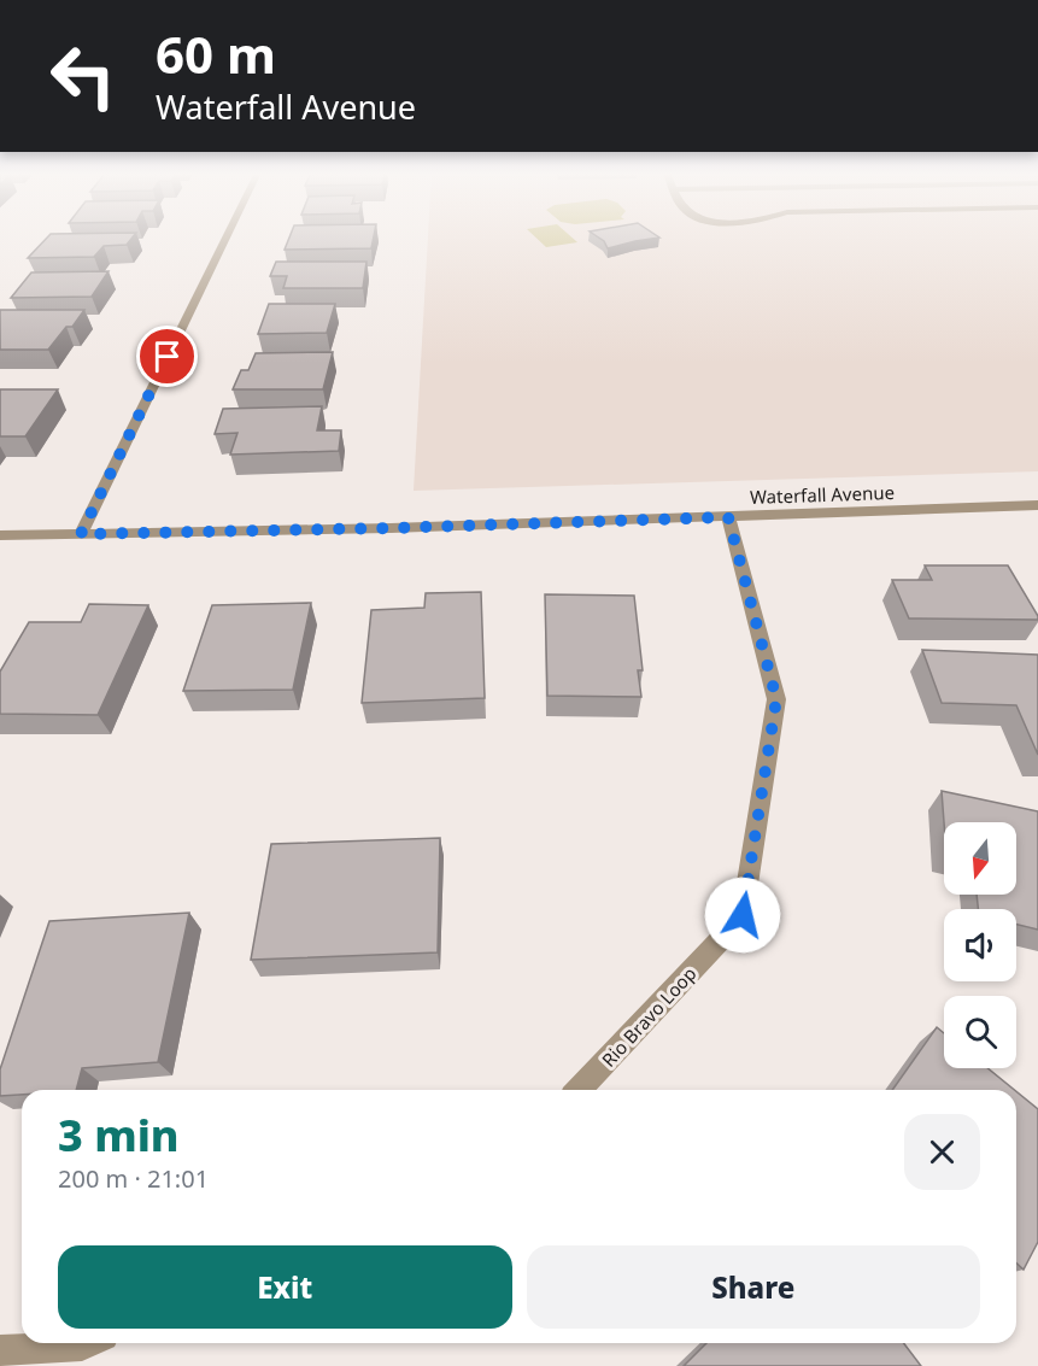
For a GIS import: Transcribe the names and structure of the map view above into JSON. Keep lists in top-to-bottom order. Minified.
{"streets":{"street":["Waterfall Avenue","Rio Bravo Loop"]},"crossings":[["Waterfall Avenue","Rio Bravo Loop"]],"north":"bottom","page":{"turn":["60 m","Waterfall Avenue"],"heading":["3 min","200 m · 21:01"],"buttons":["Exit","Share"]}}
